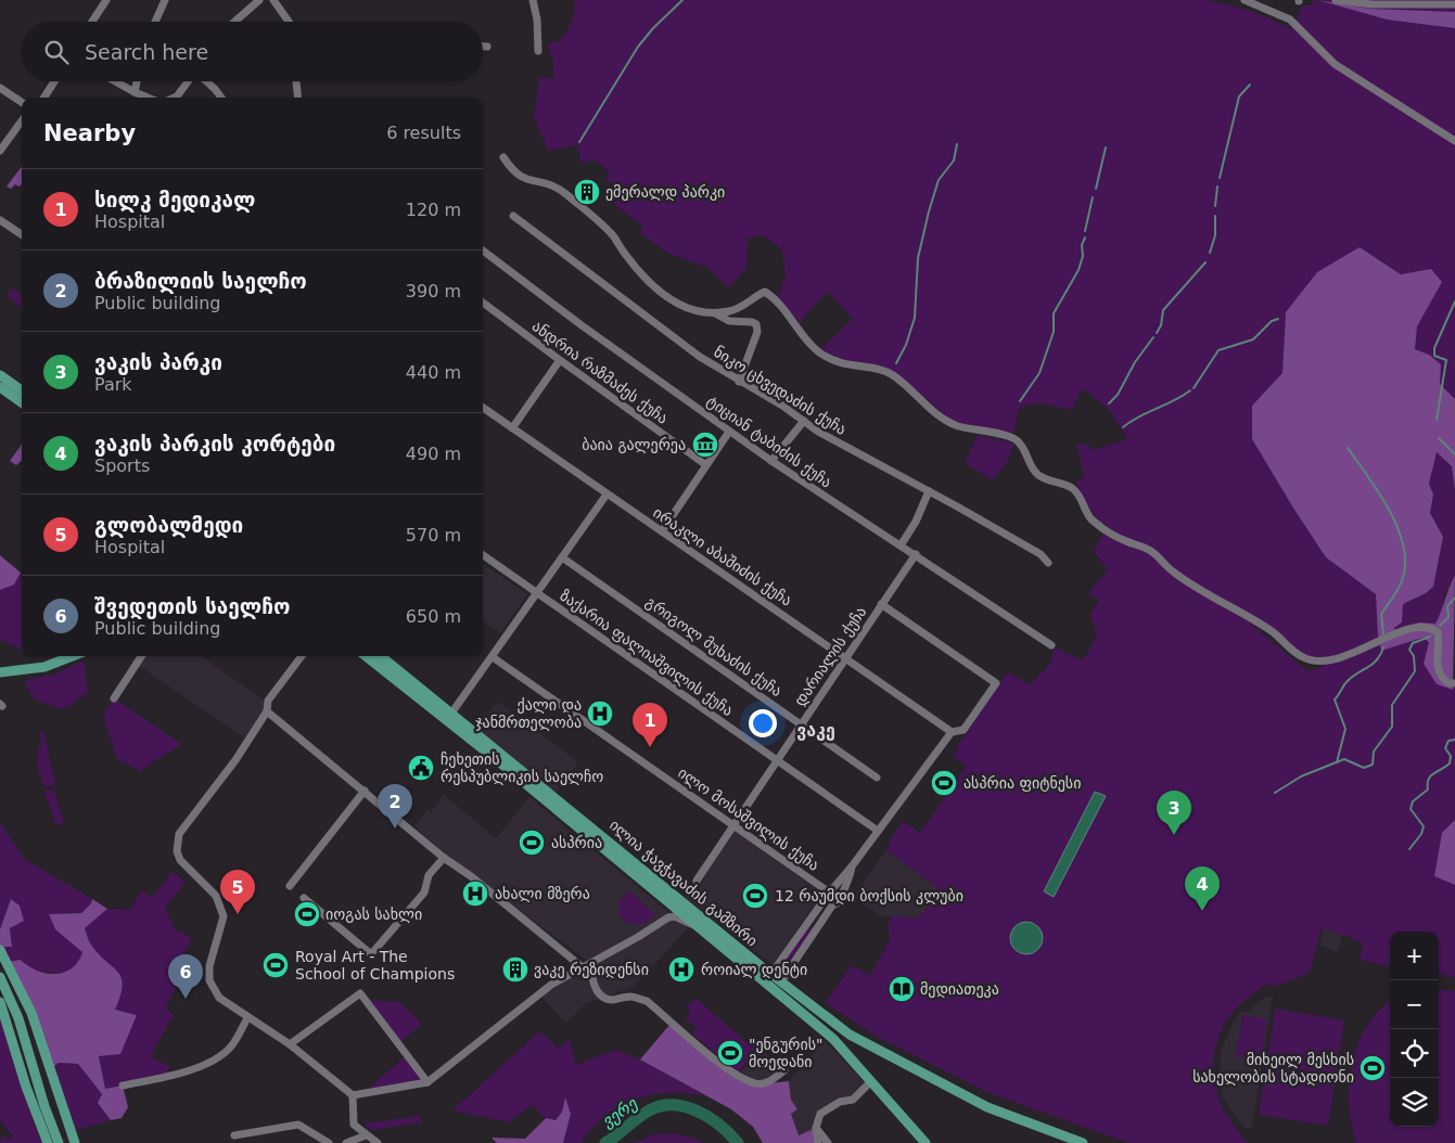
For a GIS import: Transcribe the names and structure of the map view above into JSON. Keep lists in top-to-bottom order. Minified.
{"streets":{"main road":["ილია ჭავჭავაძის გამზირი"],"street":["ანდრია რაზმაძეს ქუჩა","ნიკო ცხვედაძის ქუჩა","ტიციან ტაბიძის ქუჩა","ირაკლი აბაშიძის ქუჩა","გრიგოლ მუხაძის ქუჩა","ზაქარია ფალიაშვილის ქუჩა","დარიალის ქუჩა","ილო მოსაშვილის ქუჩა"]},"crossings":[["ტიციან ტაბიძის ქუჩა","დარიალის ქუჩა"],["ირაკლი აბაშიძის ქუჩა","დარიალის ქუჩა"],["გრიგოლ მუხაძის ქუჩა","დარიალის ქუჩა"],["ზაქარია ფალიაშვილის ქუჩა","დარიალის ქუჩა"],["დარიალის ქუჩა","ილო მოსაშვილის ქუჩა"]],"districts":["ვაკე"],"water":["ვერე"],"places":{"building":["ემერალდ პარკი","ვაკე რეზიდენსი"],"museum":["ბაია გალერეა"],"hospital":["ქალი და ჯანმრთელობა","ახალი მზერა","როიალ დენტი"],"public building":["ჩეხეთის რესპუბლიკის საელჩო"],"sports":["ასპრია ფიტნესი","ასპრია","12 რაუმდი ბოქსის კლუბი","იოგას სახლი","Royal Art - The School of Champions","\"ენგურის\" მოედანი","მიხეილ მესხის სახელობის სტადიონი"],"library":["მედიათეკა"]},"page":{"search":"Search here","heading":["Nearby","6 results"],"list":[{"mark":"1","name":"სილკ მედიკალ","note":"Hospital","value":"120 m"},{"mark":"2","name":"ბრაზილიის საელჩო","note":"Public building","value":"390 m"},{"mark":"3","name":"ვაკის პარკი","note":"Park","value":"440 m"},{"mark":"4","name":"ვაკის პარკის კორტები","note":"Sports","value":"490 m"},{"mark":"5","name":"გლობალმედი","note":"Hospital","value":"570 m"},{"mark":"6","name":"შვედეთის საელჩო","note":"Public building","value":"650 m"}],"pins":["1","2","3","4","5","6"],"map_buttons":["+","−"]}}
